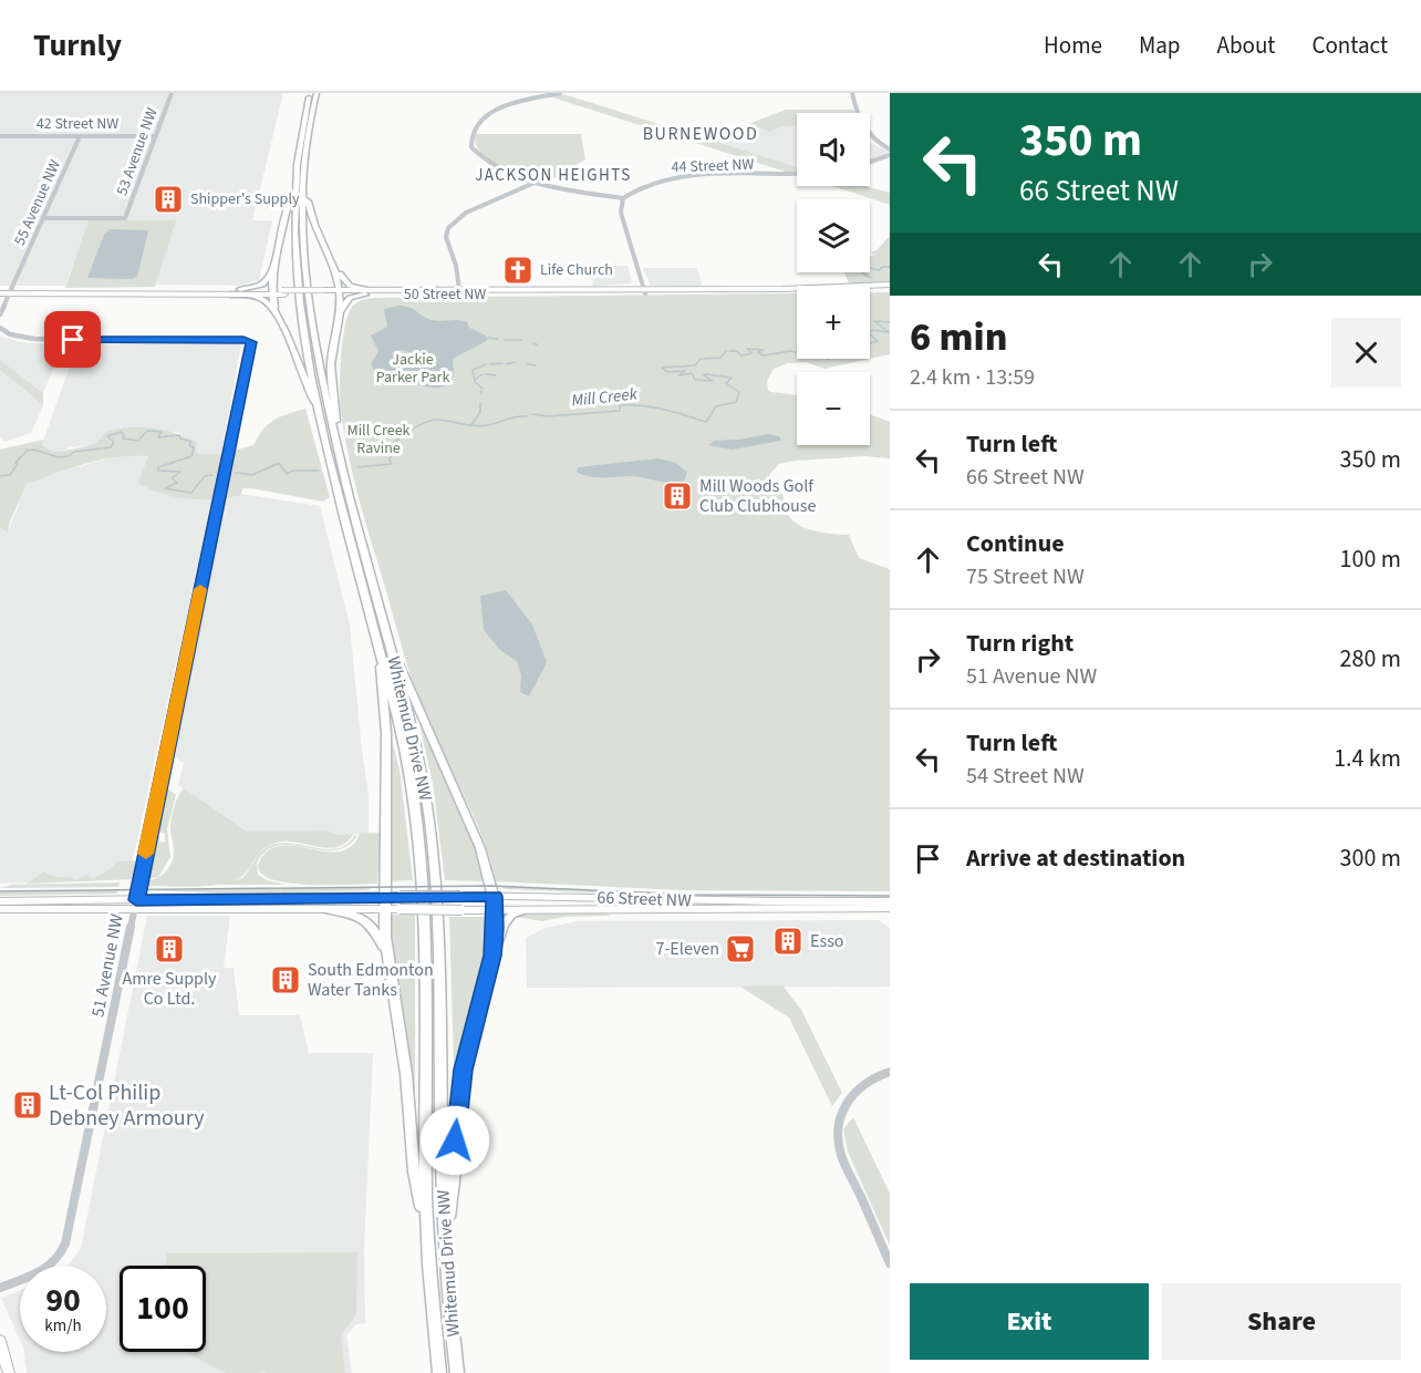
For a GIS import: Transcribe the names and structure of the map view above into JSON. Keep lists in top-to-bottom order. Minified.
{"streets":{"highway":["Whitemud Drive NW"],"main road":["50 Street NW","66 Street NW"],"street":["42 Street NW","53 Avenue NW","44 Street NW","55 Avenue NW","51 Avenue NW"]},"crossings":[["42 Street NW","53 Avenue NW"],["42 Street NW","55 Avenue NW"],["53 Avenue NW","55 Avenue NW"],["55 Avenue NW","50 Street NW"],["66 Street NW","51 Avenue NW"]],"districts":["BURNEWOOD","JACKSON HEIGHTS"],"water":["Mill Creek"],"parks":["Jackie Parker Park","Mill Creek Ravine"],"places":{"building":["Shipper's Supply","Mill Woods Golf Club Clubhouse","Esso","Amre Supply Co Ltd.","South Edmonton Water Tanks","Lt-Col Philip Debney Armoury"],"church":["Life Church"],"supermarket":["7-Eleven"]},"page":{"header":"Turnly","nav":["Home","Map","About","Contact"],"turn":["350 m","66 Street NW"],"map_buttons":["+","−"],"heading":["6 min","2.4 km · 13:59"],"list":[{"name":"Turn left","note":"66 Street NW","value":"350 m"},{"name":"Continue","note":"75 Street NW","value":"100 m"},{"name":"Turn right","note":"51 Avenue NW","value":"280 m"},{"name":"Turn left","note":"54 Street NW","value":"1.4 km"},{"name":"Arrive at destination","value":"300 m"}],"speed":"90 km/h","limit":"100","buttons":["Exit","Share"]}}
